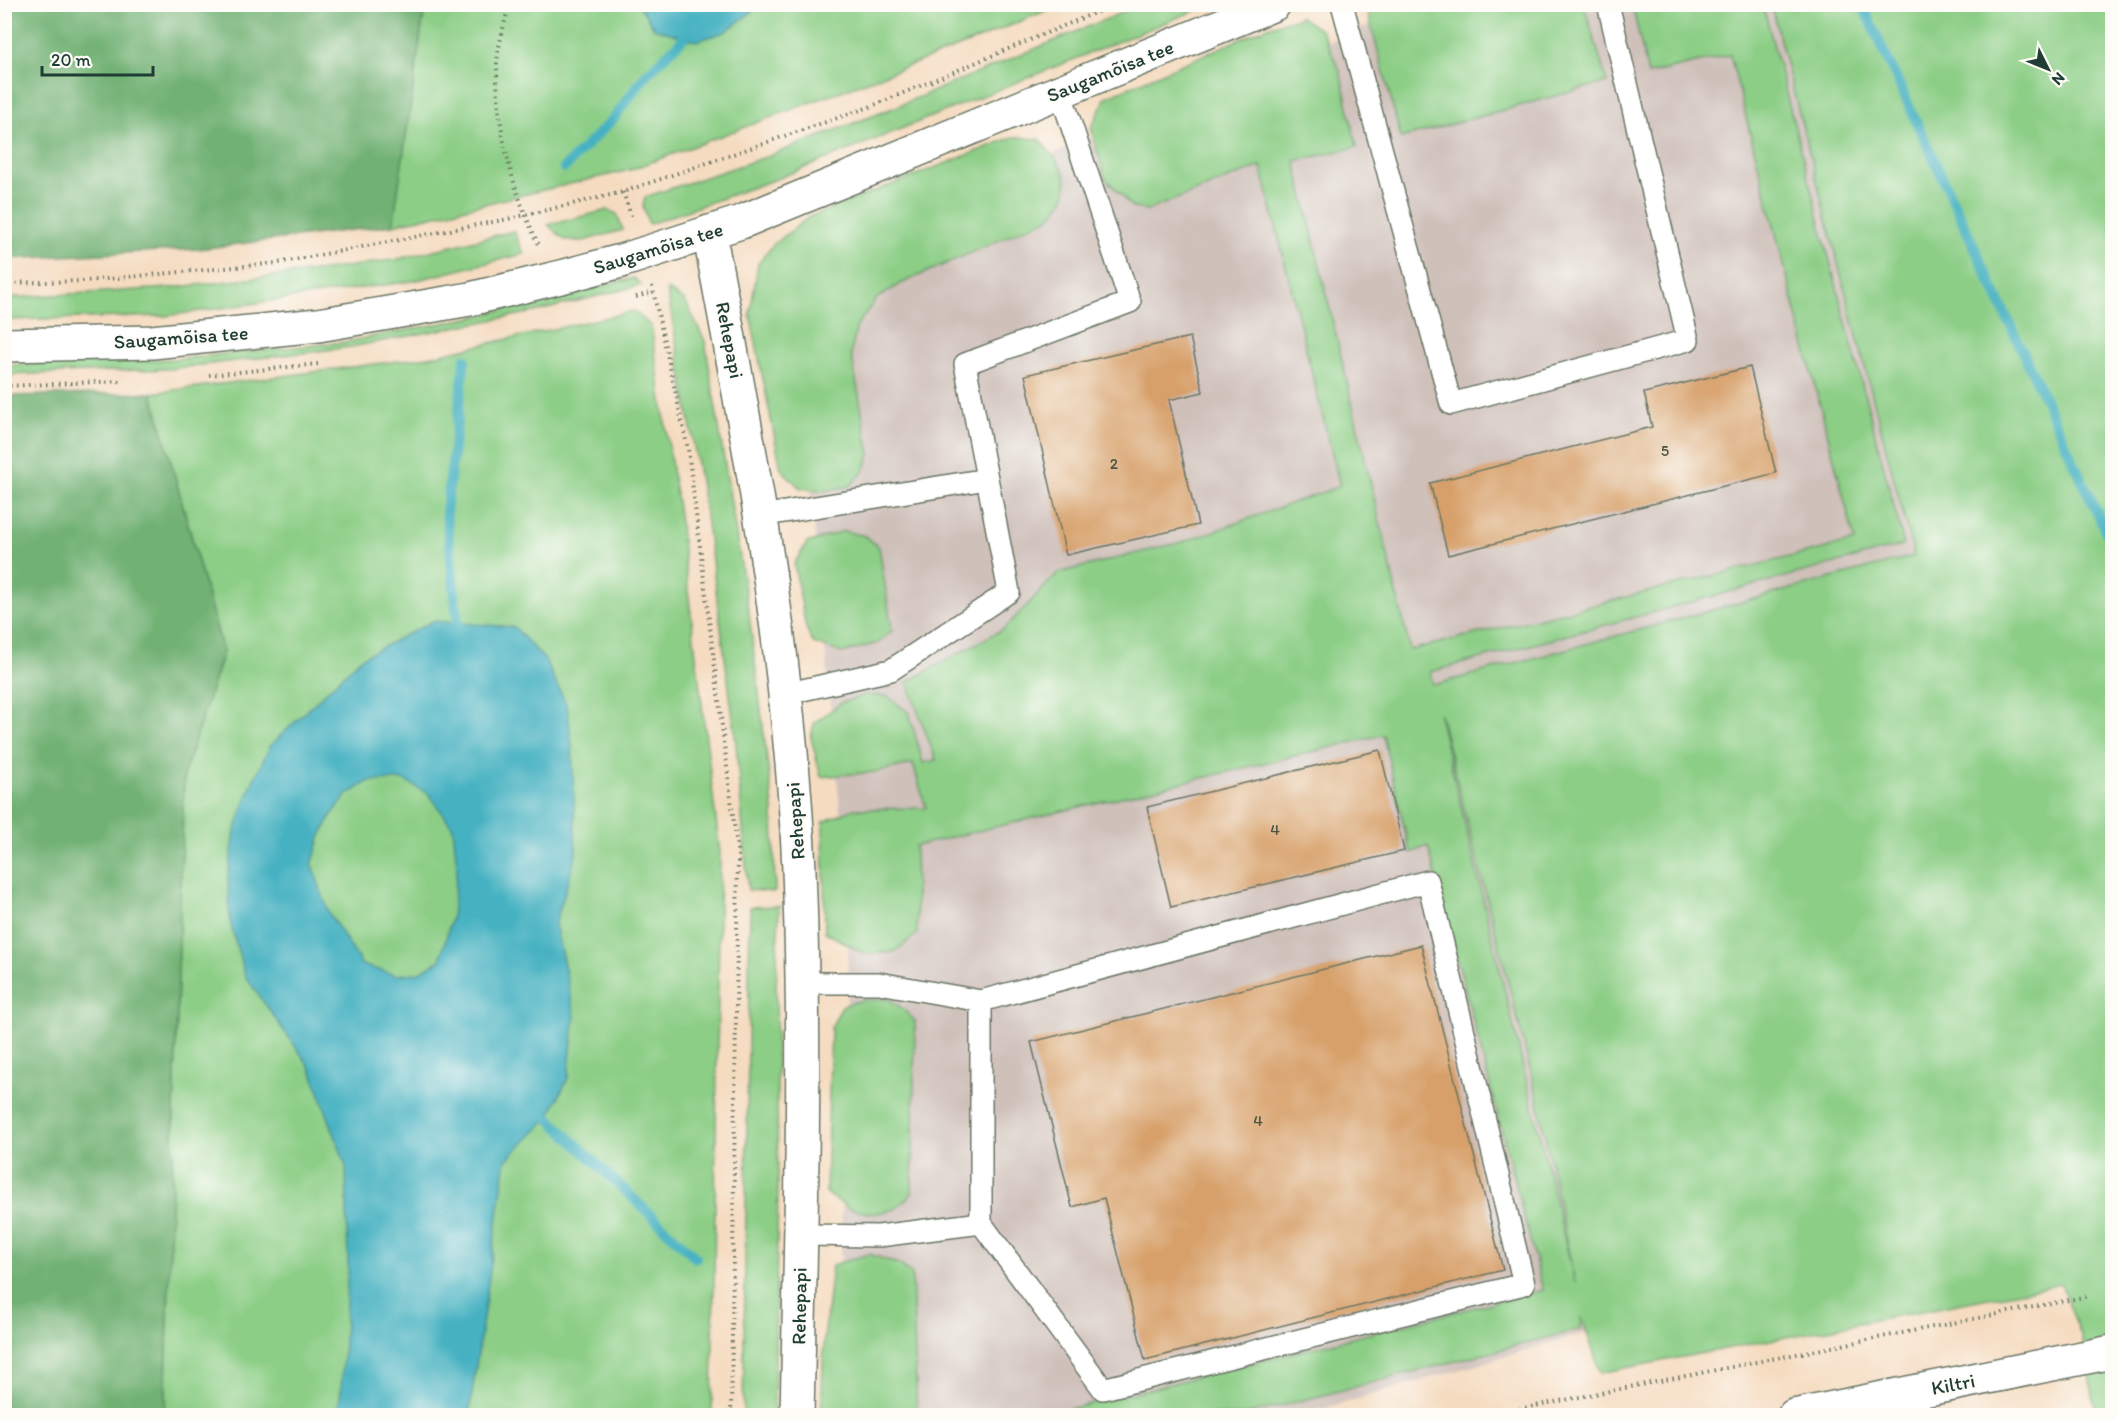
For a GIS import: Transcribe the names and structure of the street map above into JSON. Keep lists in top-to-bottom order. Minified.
{"streets":{"street":["Saugamõisa tee","Rehepapi","Kiltri"]},"crossings":[["Saugamõisa tee","Rehepapi"]],"house_numbers":["5","2","4","4"],"scale_bar":"20 m","north":"bottom right"}
